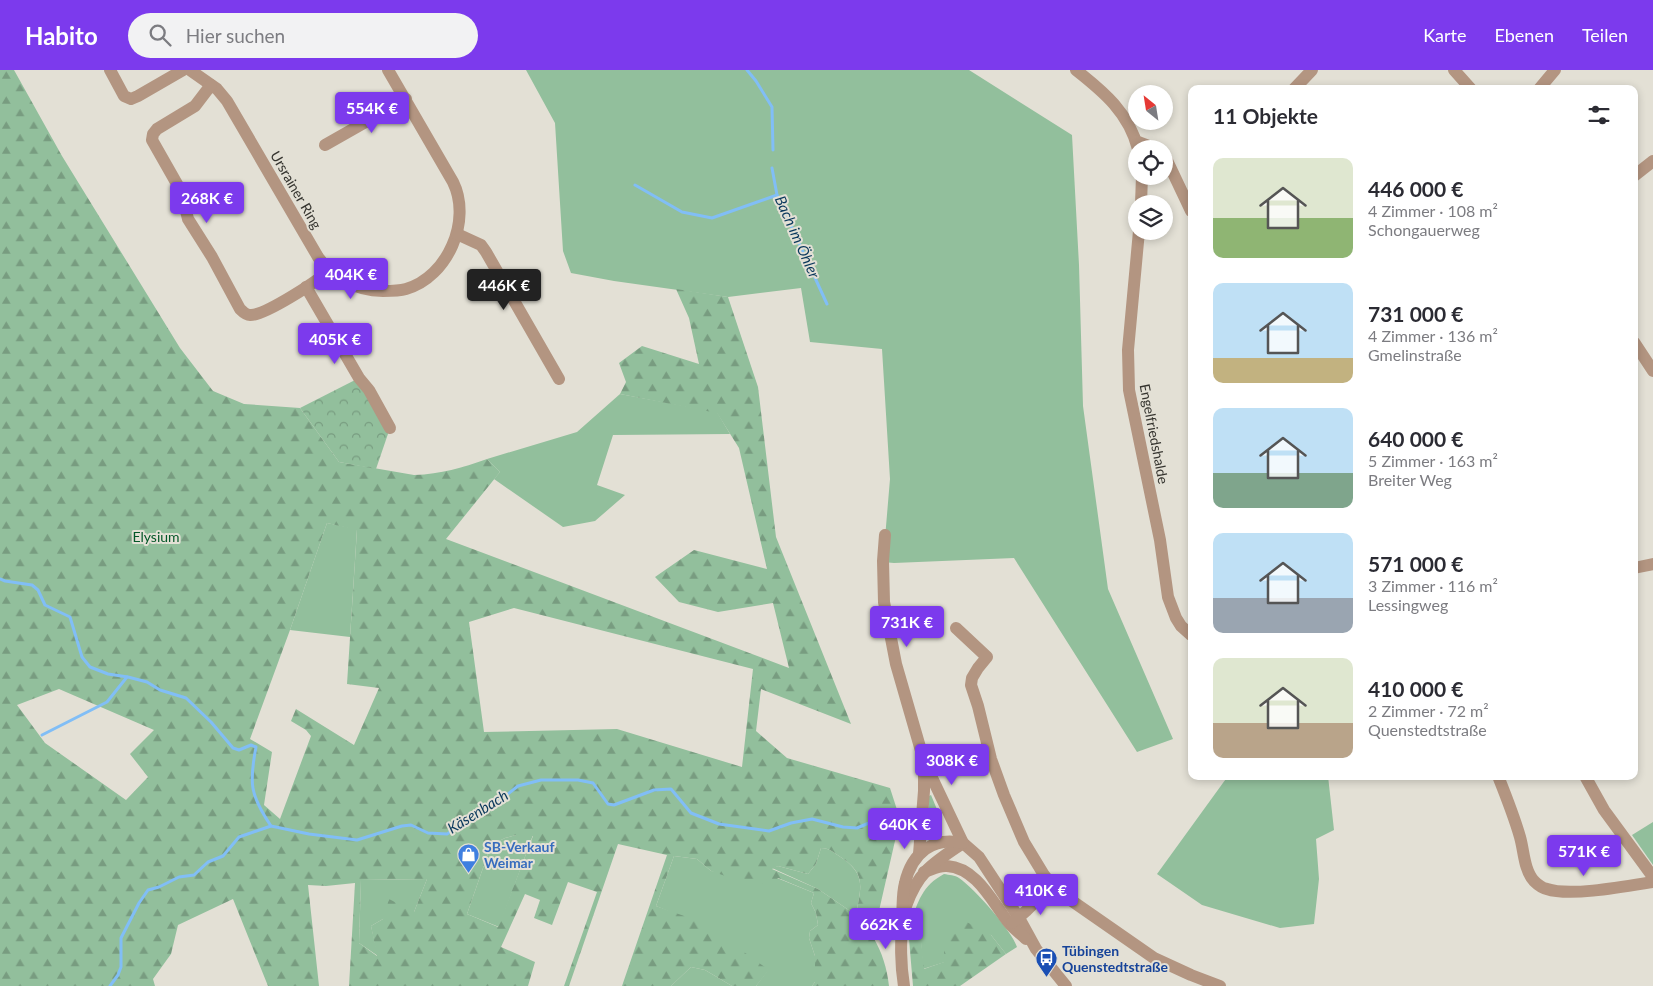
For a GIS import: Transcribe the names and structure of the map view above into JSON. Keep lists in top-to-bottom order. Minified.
{"streets":{"street":["Ursrainer Ring","Engelfriedshalde"]},"water":["Bach im Öhler","Käsenbach"],"parks":["Elysium"],"places":{"shop":["SB-Verkauf Weimar"],"bus stop":["Tübingen Quenstedtstraße"]},"north":"top left","page":{"header":"Habito","search":"Hier suchen","nav":["Karte","Ebenen","Teilen"],"heading":"11 Objekte","price":["554K €","268K €","404K €","446K €","405K €","731K €","308K €","640K €","571K €","410K €","662K €"],"list":[{"name":"446 000 €","note":"4 Zimmer · 108 m² · Schongauerweg"},{"name":"731 000 €","note":"4 Zimmer · 136 m² · Gmelinstraße"},{"name":"640 000 €","note":"5 Zimmer · 163 m² · Breiter Weg"},{"name":"571 000 €","note":"3 Zimmer · 116 m² · Lessingweg"},{"name":"410 000 €","note":"2 Zimmer · 72 m² · Quenstedtstraße"}]}}
